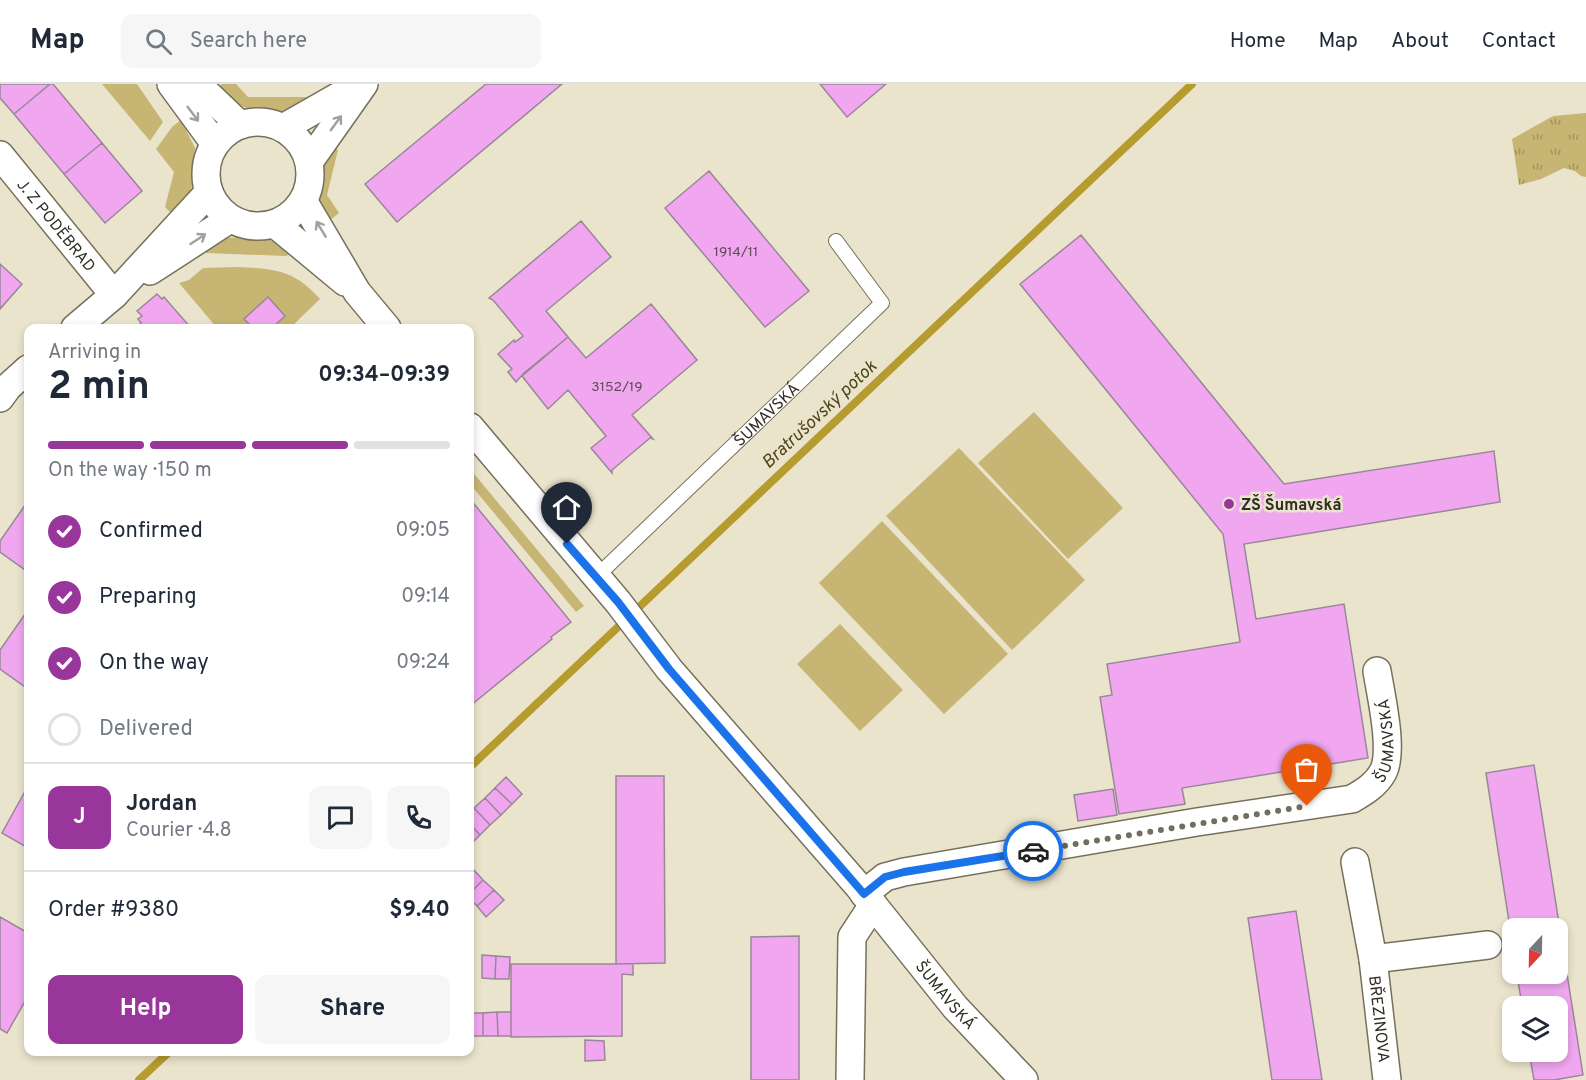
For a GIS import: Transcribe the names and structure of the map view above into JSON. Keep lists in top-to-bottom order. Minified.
{"streets":{"street":["J. Z PODĚBRAD","ŠUMAVSKÁ","BŘEZINOVA"]},"water":["Bratrušovský potok"],"places":["ZŠ Šumavská"],"house_numbers":["1914/11","3152/19"],"north":"bottom","page":{"header":"Map","search":"Search here","nav":["Home","Map","About","Contact"],"heading":["2 min","Arriving in","09:34–09:39"],"panel":["Jordan","Courier · 4.8","Order #9380","$9.40"],"bar":"On the way · 150 m","list":[["Confirmed","09:05"],["Preparing","09:14"],["On the way","09:24"],"Delivered"],"round":"J","buttons":["Help","Share"]}}
